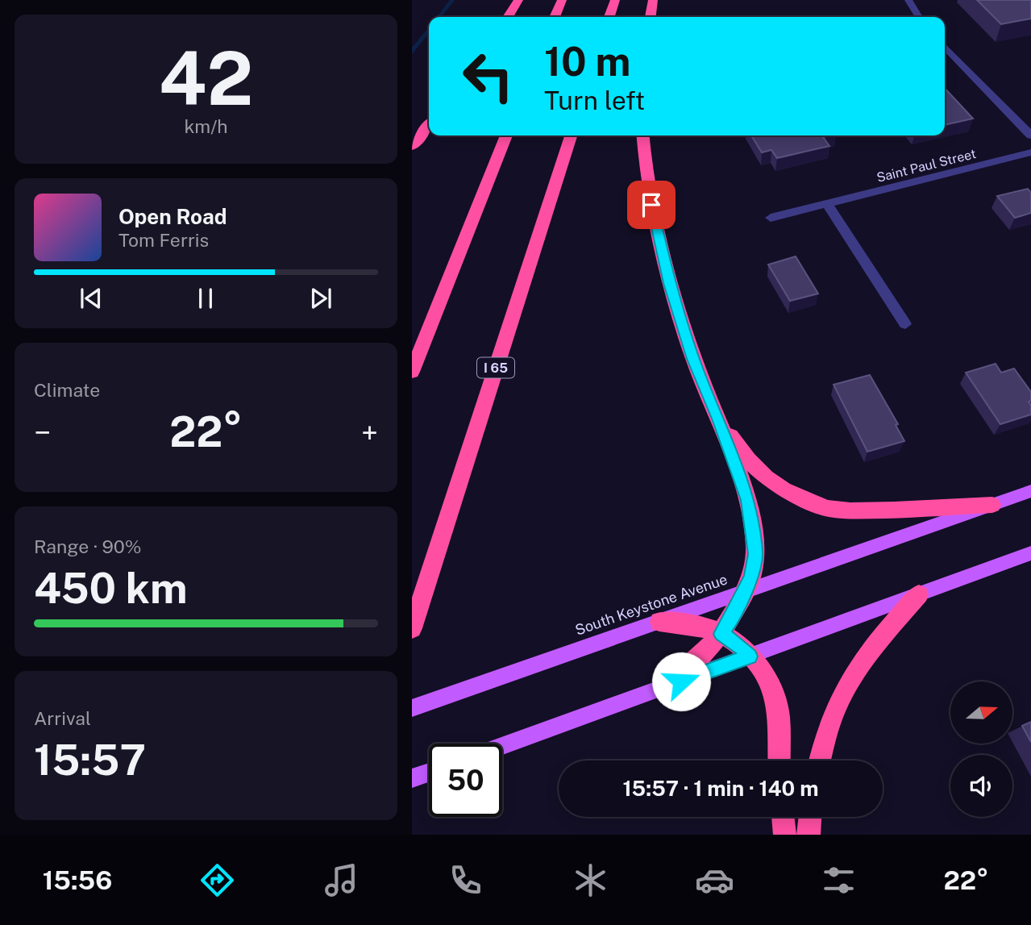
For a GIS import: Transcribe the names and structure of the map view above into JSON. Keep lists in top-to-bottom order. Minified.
{"streets":{"highway":["I 65"],"main road":["South Keystone Avenue"],"street":["Saint Paul Street"]},"north":"right","page":{"tile":[["42","km/h"],"Climate",["Range · 90%","450 km"],["Arrival","15:57"]],"turn":["10 m","Turn left"],"song":["Open Road","Tom Ferris"],"heat":["−","22°","+"],"limit":"50","trip":"15:57 · 1 min · 140 m","tabs":["15:56","22°"]}}
